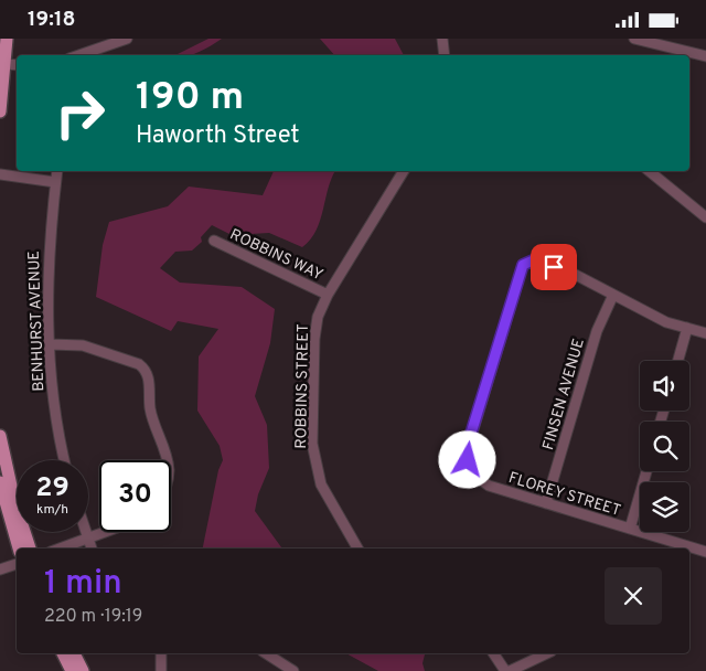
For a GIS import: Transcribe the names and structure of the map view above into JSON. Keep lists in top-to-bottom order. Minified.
{"streets":{"street":["ROBBINS WAY","BENHURST AVENUE","ROBBINS STREET","FINSEN AVENUE","FLOREY STREET"]},"crossings":[["ROBBINS WAY","ROBBINS STREET"],["FINSEN AVENUE","FLOREY STREET"]],"page":{"status":"19:18","turn":["190 m","Haworth Street"],"speed":"29 km/h","limit":"30","heading":["1 min","220 m · 19:19"]}}
